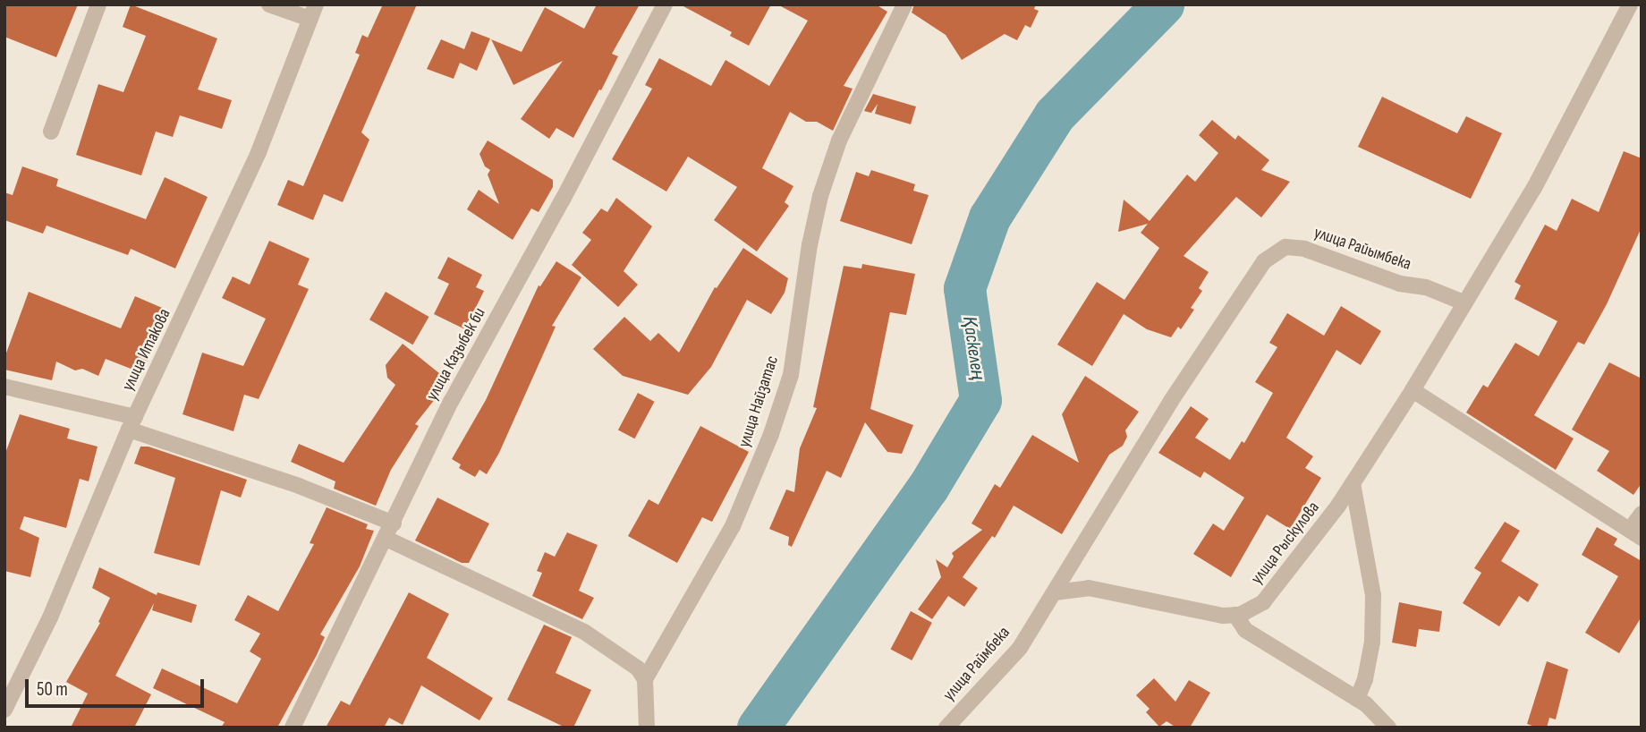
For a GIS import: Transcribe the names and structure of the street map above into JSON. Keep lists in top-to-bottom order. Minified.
{"streets":{"street":["улица Райымбека","улица Итакова","улица Казыбек би","улица Найзатас","улица Рыскулова","улица Раймбека"]},"crossings":[["улица Райымбека","улица Рыскулова"],["улица Райымбека","улица Раймбека"],["улица Рыскулова","улица Раймбека"]],"water":["Қаскелең"],"scale_bar":"50 m"}
